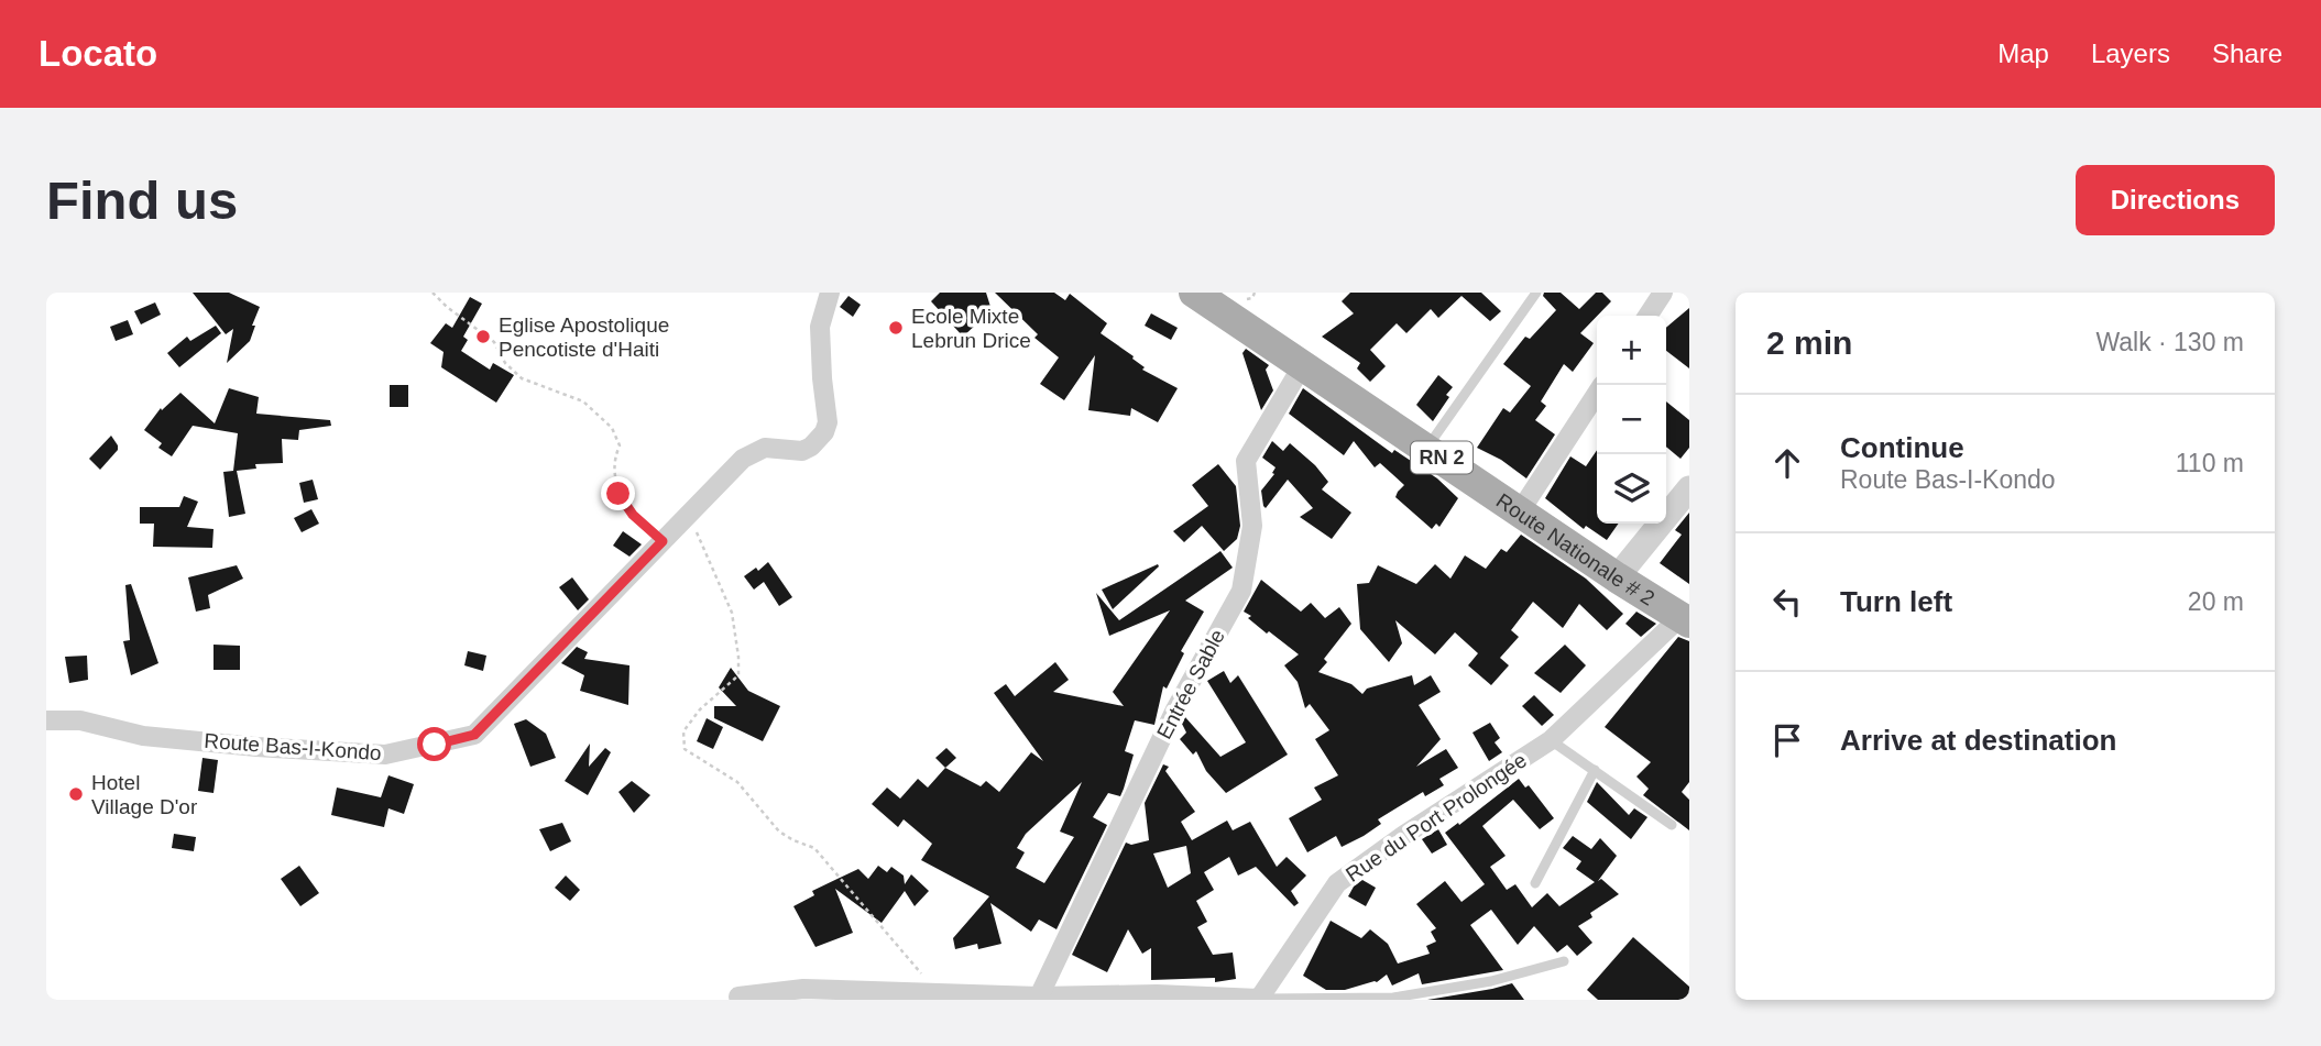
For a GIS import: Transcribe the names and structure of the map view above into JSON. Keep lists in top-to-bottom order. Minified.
{"streets":{"main road":["RN 2","Route Nationale # 2"],"street":["Entrée Sable","Route Bas-I-Kondo","Rue du Port Prolongée"]},"crossings":[["Route Nationale # 2","Entrée Sable"],["Route Nationale # 2","Rue du Port Prolongée"]],"places":["Ecole Mixte Lebrun Drice","Eglise Apostolique Pencotiste d'Haiti","Hotel Village D'or"],"page":{"header":"Locato","nav":["Map","Layers","Share"],"buttons":"Directions","title":"Find us","heading":["2 min","Walk · 130 m"],"map_buttons":["+","−"],"list":[["Continue","Route Bas-I-Kondo","110 m"],["Turn left","20 m"],"Arrive at destination"]}}
